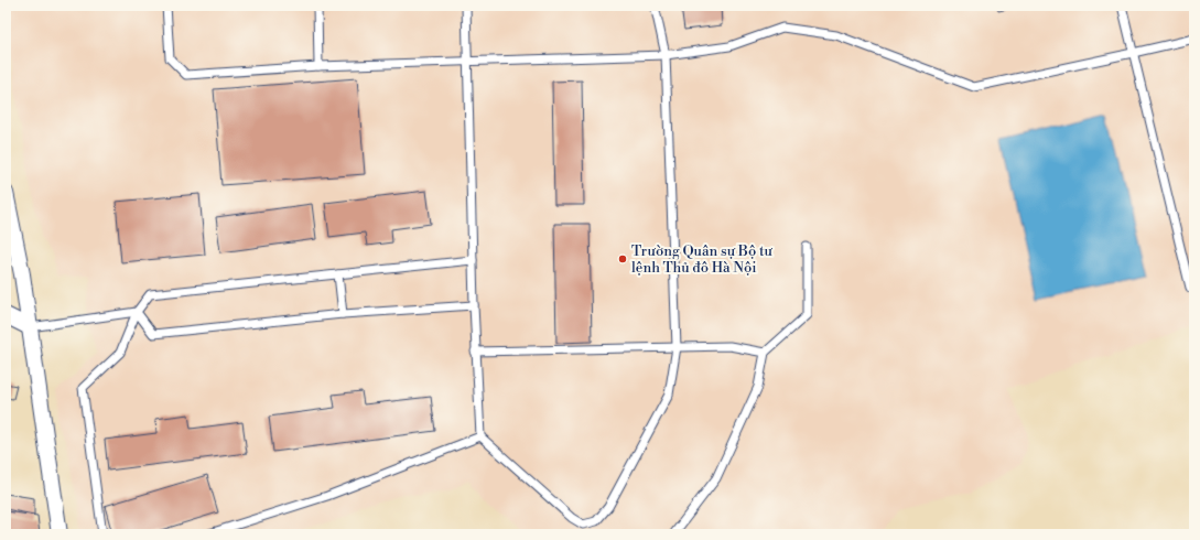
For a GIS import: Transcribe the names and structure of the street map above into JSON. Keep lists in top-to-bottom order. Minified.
{"places":["Trường Quân sự Bộ tư lệnh Thủ đô Hà Nội"]}
